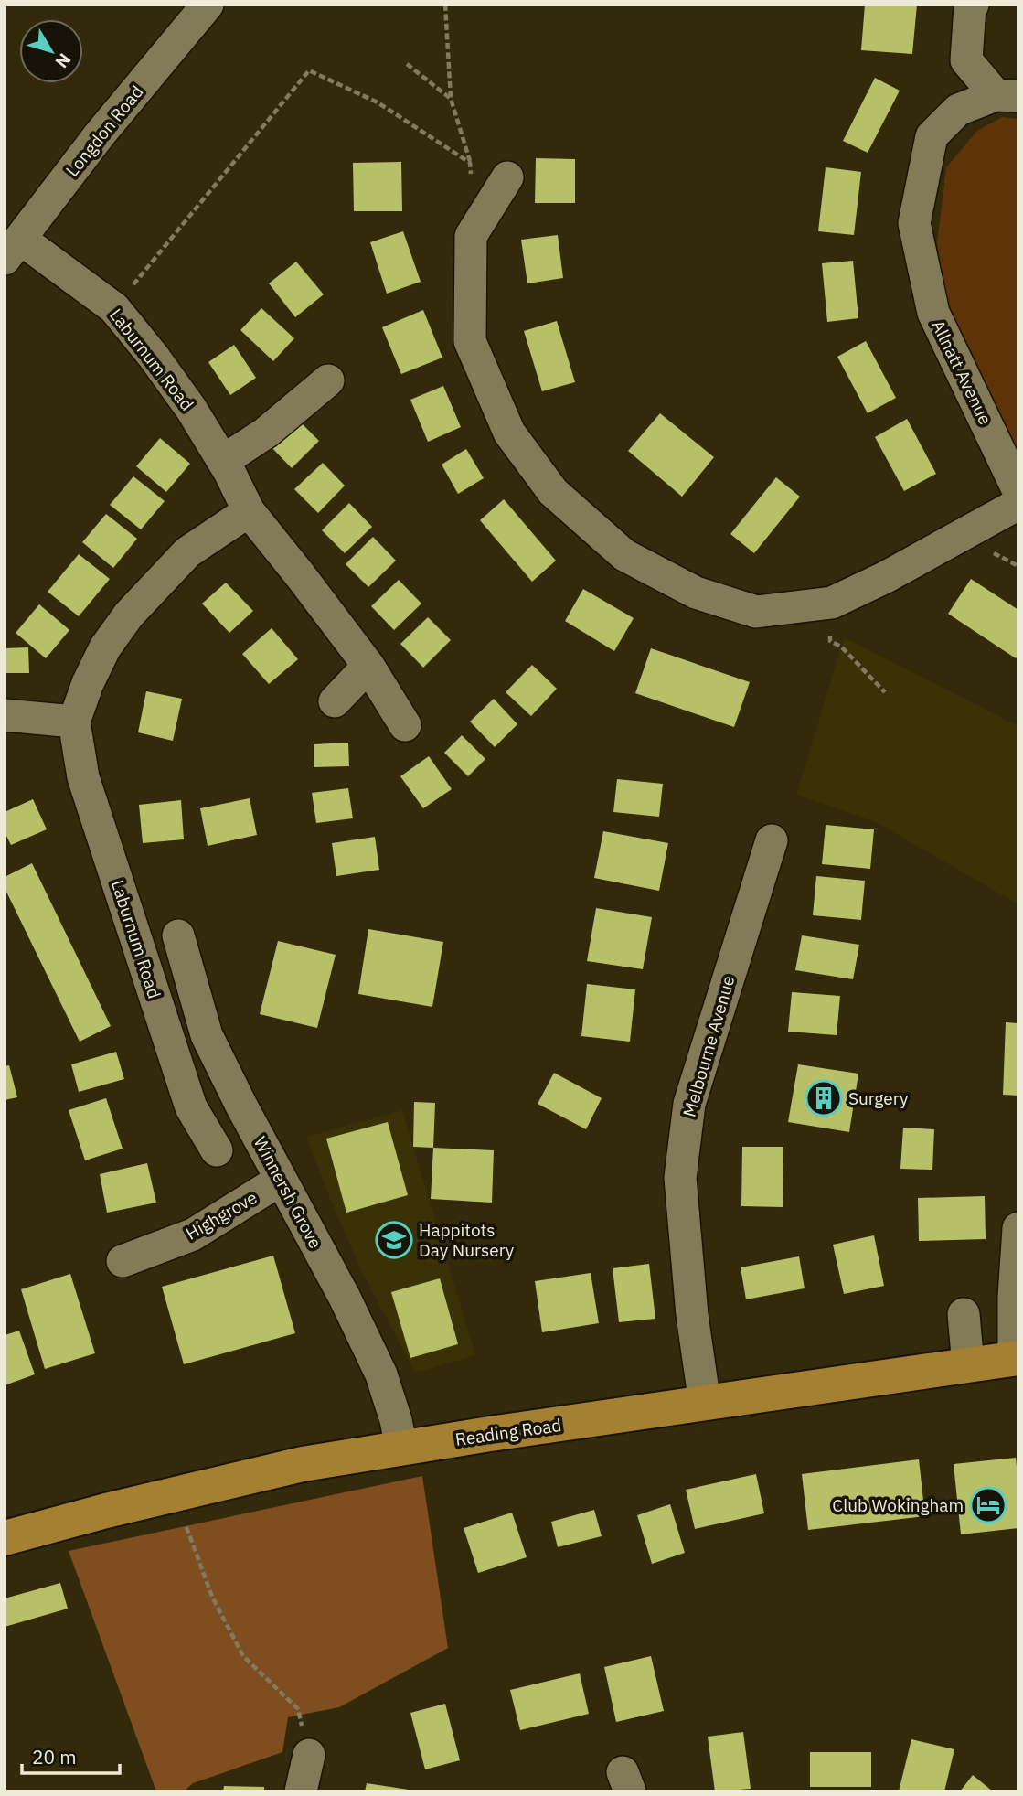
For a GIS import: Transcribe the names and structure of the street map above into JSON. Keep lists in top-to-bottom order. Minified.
{"streets":{"main road":["Reading Road"],"street":["Longdon Road","Laburnum Road","Allnatt Avenue","Melbourne Avenue","Winnersh Grove","Highgrove"]},"crossings":[["Longdon Road","Laburnum Road"],["Melbourne Avenue","Reading Road"],["Winnersh Grove","Highgrove"],["Winnersh Grove","Reading Road"]],"places":{"building":["Surgery"],"school or university":["Happitots Day Nursery"],"hotel":["Club Wokingham"]},"scale_bar":"20 m","north":"bottom right"}
